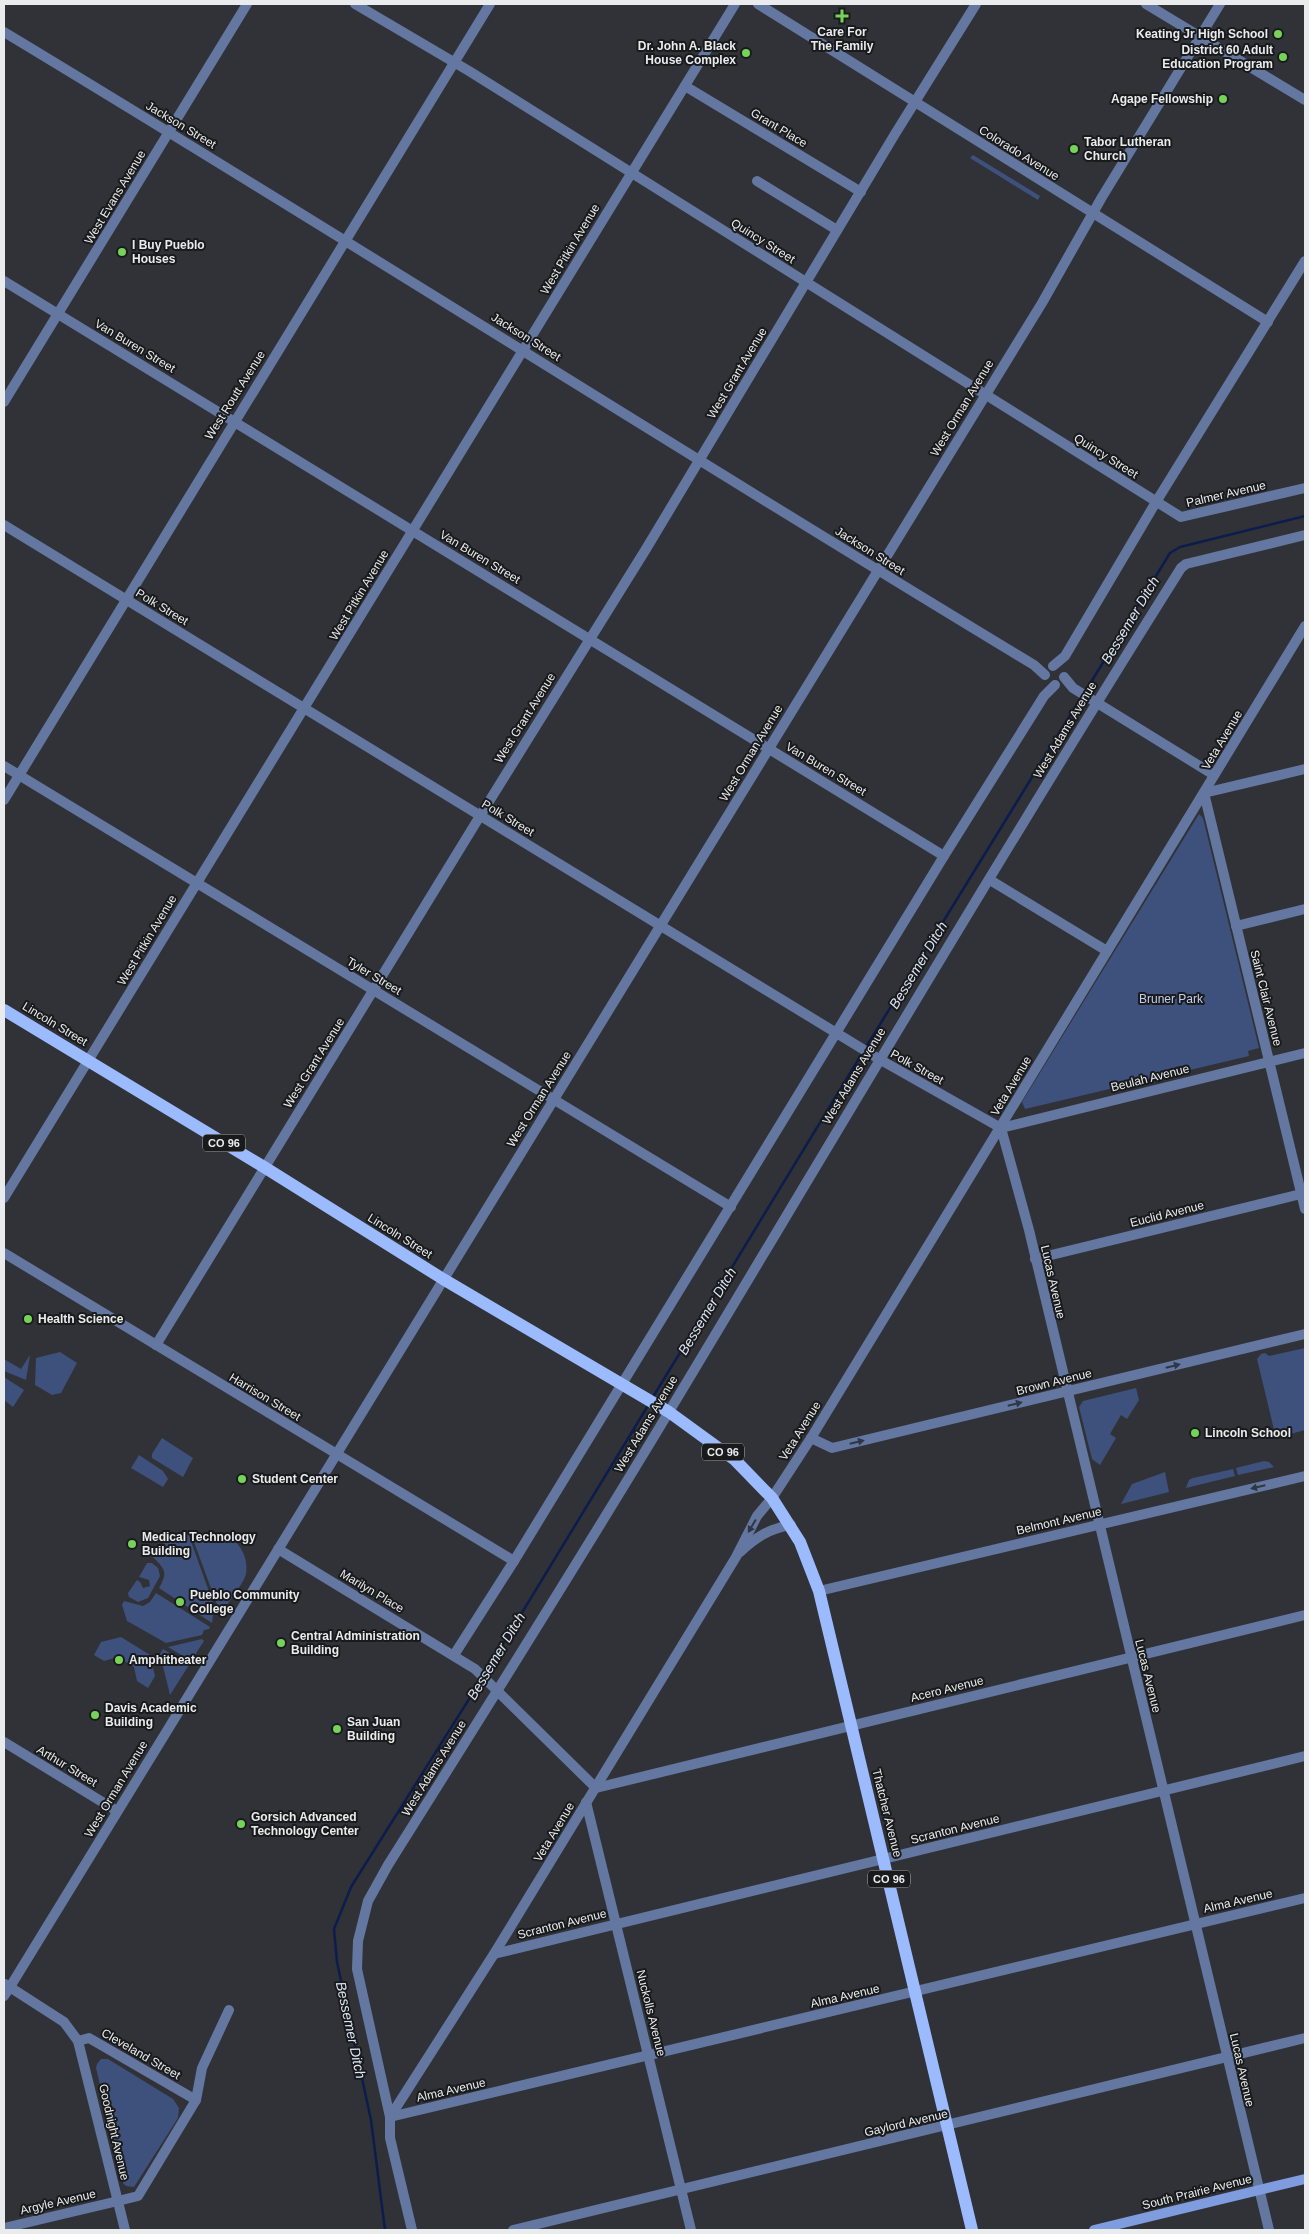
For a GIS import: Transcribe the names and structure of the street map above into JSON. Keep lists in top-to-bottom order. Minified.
{"streets":{"main road":["Lincoln Street","CO 96","Thatcher Avenue","South Prairie Avenue"],"street":["Jackson Street","Grant Place","Colorado Avenue","West Evans Avenue","Quincy Street","West Pitkin Avenue","Van Buren Street","West Grant Avenue","West Routt Avenue","West Orman Avenue","Palmer Avenue","Polk Street","West Adams Avenue","Veta Avenue","Tyler Street","Saint Clair Avenue","Beulah Avenue","Euclid Avenue","Lucas Avenue","Brown Avenue","Harrison Street","Belmont Avenue","Marilyn Place","Acero Avenue","Arthur Street","Scranton Avenue","Alma Avenue","Nuckolls Avenue","Cleveland Street","Gaylord Avenue","Goodnight Avenue","Argyle Avenue"]},"crossings":[["Jackson Street","West Evans Avenue"],["Jackson Street","West Pitkin Avenue"],["Jackson Street","West Grant Avenue"],["Jackson Street","West Routt Avenue"],["Jackson Street","West Orman Avenue"],["Jackson Street","West Adams Avenue"],["Jackson Street","Veta Avenue"],["Grant Place","West Pitkin Avenue"],["Grant Place","West Grant Avenue"],["Colorado Avenue","West Grant Avenue"],["Colorado Avenue","West Orman Avenue"],["West Evans Avenue","Van Buren Street"],["Quincy Street","West Pitkin Avenue"],["Quincy Street","West Grant Avenue"],["Quincy Street","West Routt Avenue"],["Quincy Street","West Orman Avenue"],["Quincy Street","Palmer Avenue"],["West Pitkin Avenue","Van Buren Street"],["West Pitkin Avenue","Polk Street"],["West Pitkin Avenue","Tyler Street"],["West Pitkin Avenue","Lincoln Street"],["Van Buren Street","West Grant Avenue"],["Van Buren Street","West Routt Avenue"],["Van Buren Street","West Orman Avenue"],["West Grant Avenue","Polk Street"],["West Grant Avenue","Tyler Street"],["West Grant Avenue","Lincoln Street"],["West Grant Avenue","Harrison Street"],["West Routt Avenue","Polk Street"],["West Routt Avenue","Tyler Street"],["West Orman Avenue","Polk Street"],["West Orman Avenue","Tyler Street"],["West Orman Avenue","Lincoln Street"],["West Orman Avenue","Harrison Street"],["West Orman Avenue","Marilyn Place"],["West Orman Avenue","Arthur Street"],["Polk Street","West Adams Avenue"],["Polk Street","Veta Avenue"],["Polk Street","Beulah Avenue"],["Polk Street","Lucas Avenue"],["West Adams Avenue","Veta Avenue"],["West Adams Avenue","Lincoln Street"],["West Adams Avenue","Marilyn Place"],["West Adams Avenue","Alma Avenue"],["Veta Avenue","Saint Clair Avenue"],["Veta Avenue","Lincoln Street"],["Veta Avenue","Beulah Avenue"],["Veta Avenue","Lucas Avenue"],["Veta Avenue","Brown Avenue"],["Veta Avenue","Acero Avenue"],["Veta Avenue","Thatcher Avenue"],["Veta Avenue","Scranton Avenue"],["Veta Avenue","Alma Avenue"],["Veta Avenue","Nuckolls Avenue"],["Saint Clair Avenue","Beulah Avenue"],["Saint Clair Avenue","Euclid Avenue"],["Lincoln Street","Thatcher Avenue"],["Beulah Avenue","Lucas Avenue"],["Euclid Avenue","Lucas Avenue"],["Lucas Avenue","Brown Avenue"],["Lucas Avenue","Belmont Avenue"],["Lucas Avenue","Acero Avenue"],["Lucas Avenue","Scranton Avenue"],["Lucas Avenue","Alma Avenue"],["Lucas Avenue","Gaylord Avenue"],["Lucas Avenue","South Prairie Avenue"],["Belmont Avenue","Thatcher Avenue"],["Acero Avenue","Thatcher Avenue"],["Thatcher Avenue","Scranton Avenue"],["Thatcher Avenue","Alma Avenue"],["Thatcher Avenue","Gaylord Avenue"],["Scranton Avenue","Nuckolls Avenue"],["Alma Avenue","Nuckolls Avenue"],["Nuckolls Avenue","Gaylord Avenue"],["Cleveland Street","Goodnight Avenue"],["Goodnight Avenue","Argyle Avenue"]],"one_way":["Brown Avenue","Belmont Avenue"],"water":["Bessemer Ditch"],"parks":["Bruner Park"],"places":{"health":["Care For The Family"],"other":["Keating Jr High School","Dr. John A. Black House Complex","District 60 Adult Education Program","Agape Fellowship","Tabor Lutheran Church","I Buy Pueblo Houses","Health Science","Lincoln School","Student Center","Medical Technology Building","Pueblo Community College","Central Administration Building","Amphitheater","Davis Academic Building","San Juan Building","Gorsich Advanced Technology Center"]}}
